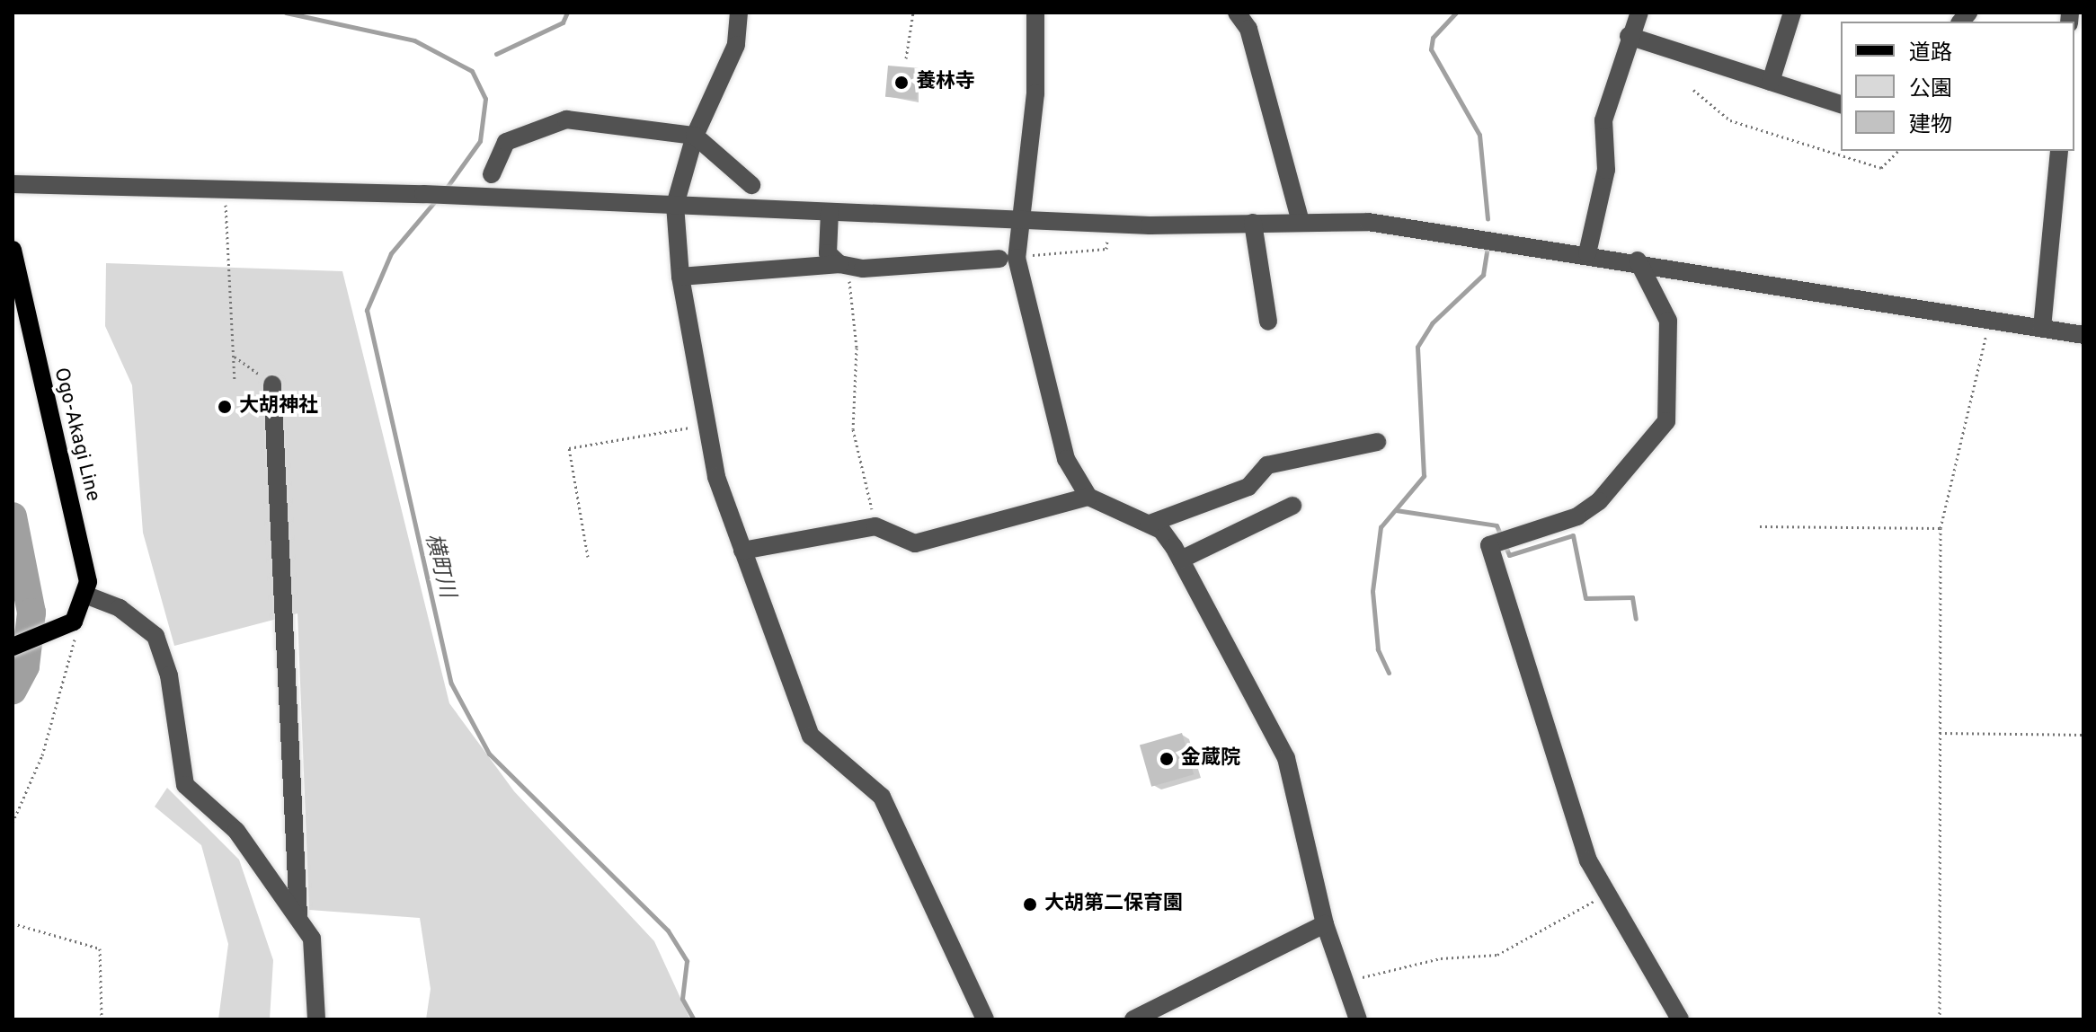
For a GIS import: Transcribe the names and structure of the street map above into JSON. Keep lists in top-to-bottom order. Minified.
{"streets":{"main road":["Ogo-Akagi Line"]},"water":["横町川"],"places":["養林寺","大胡神社","金蔵院","大胡第二保育園"],"legend":["道路","公園","建物"]}
